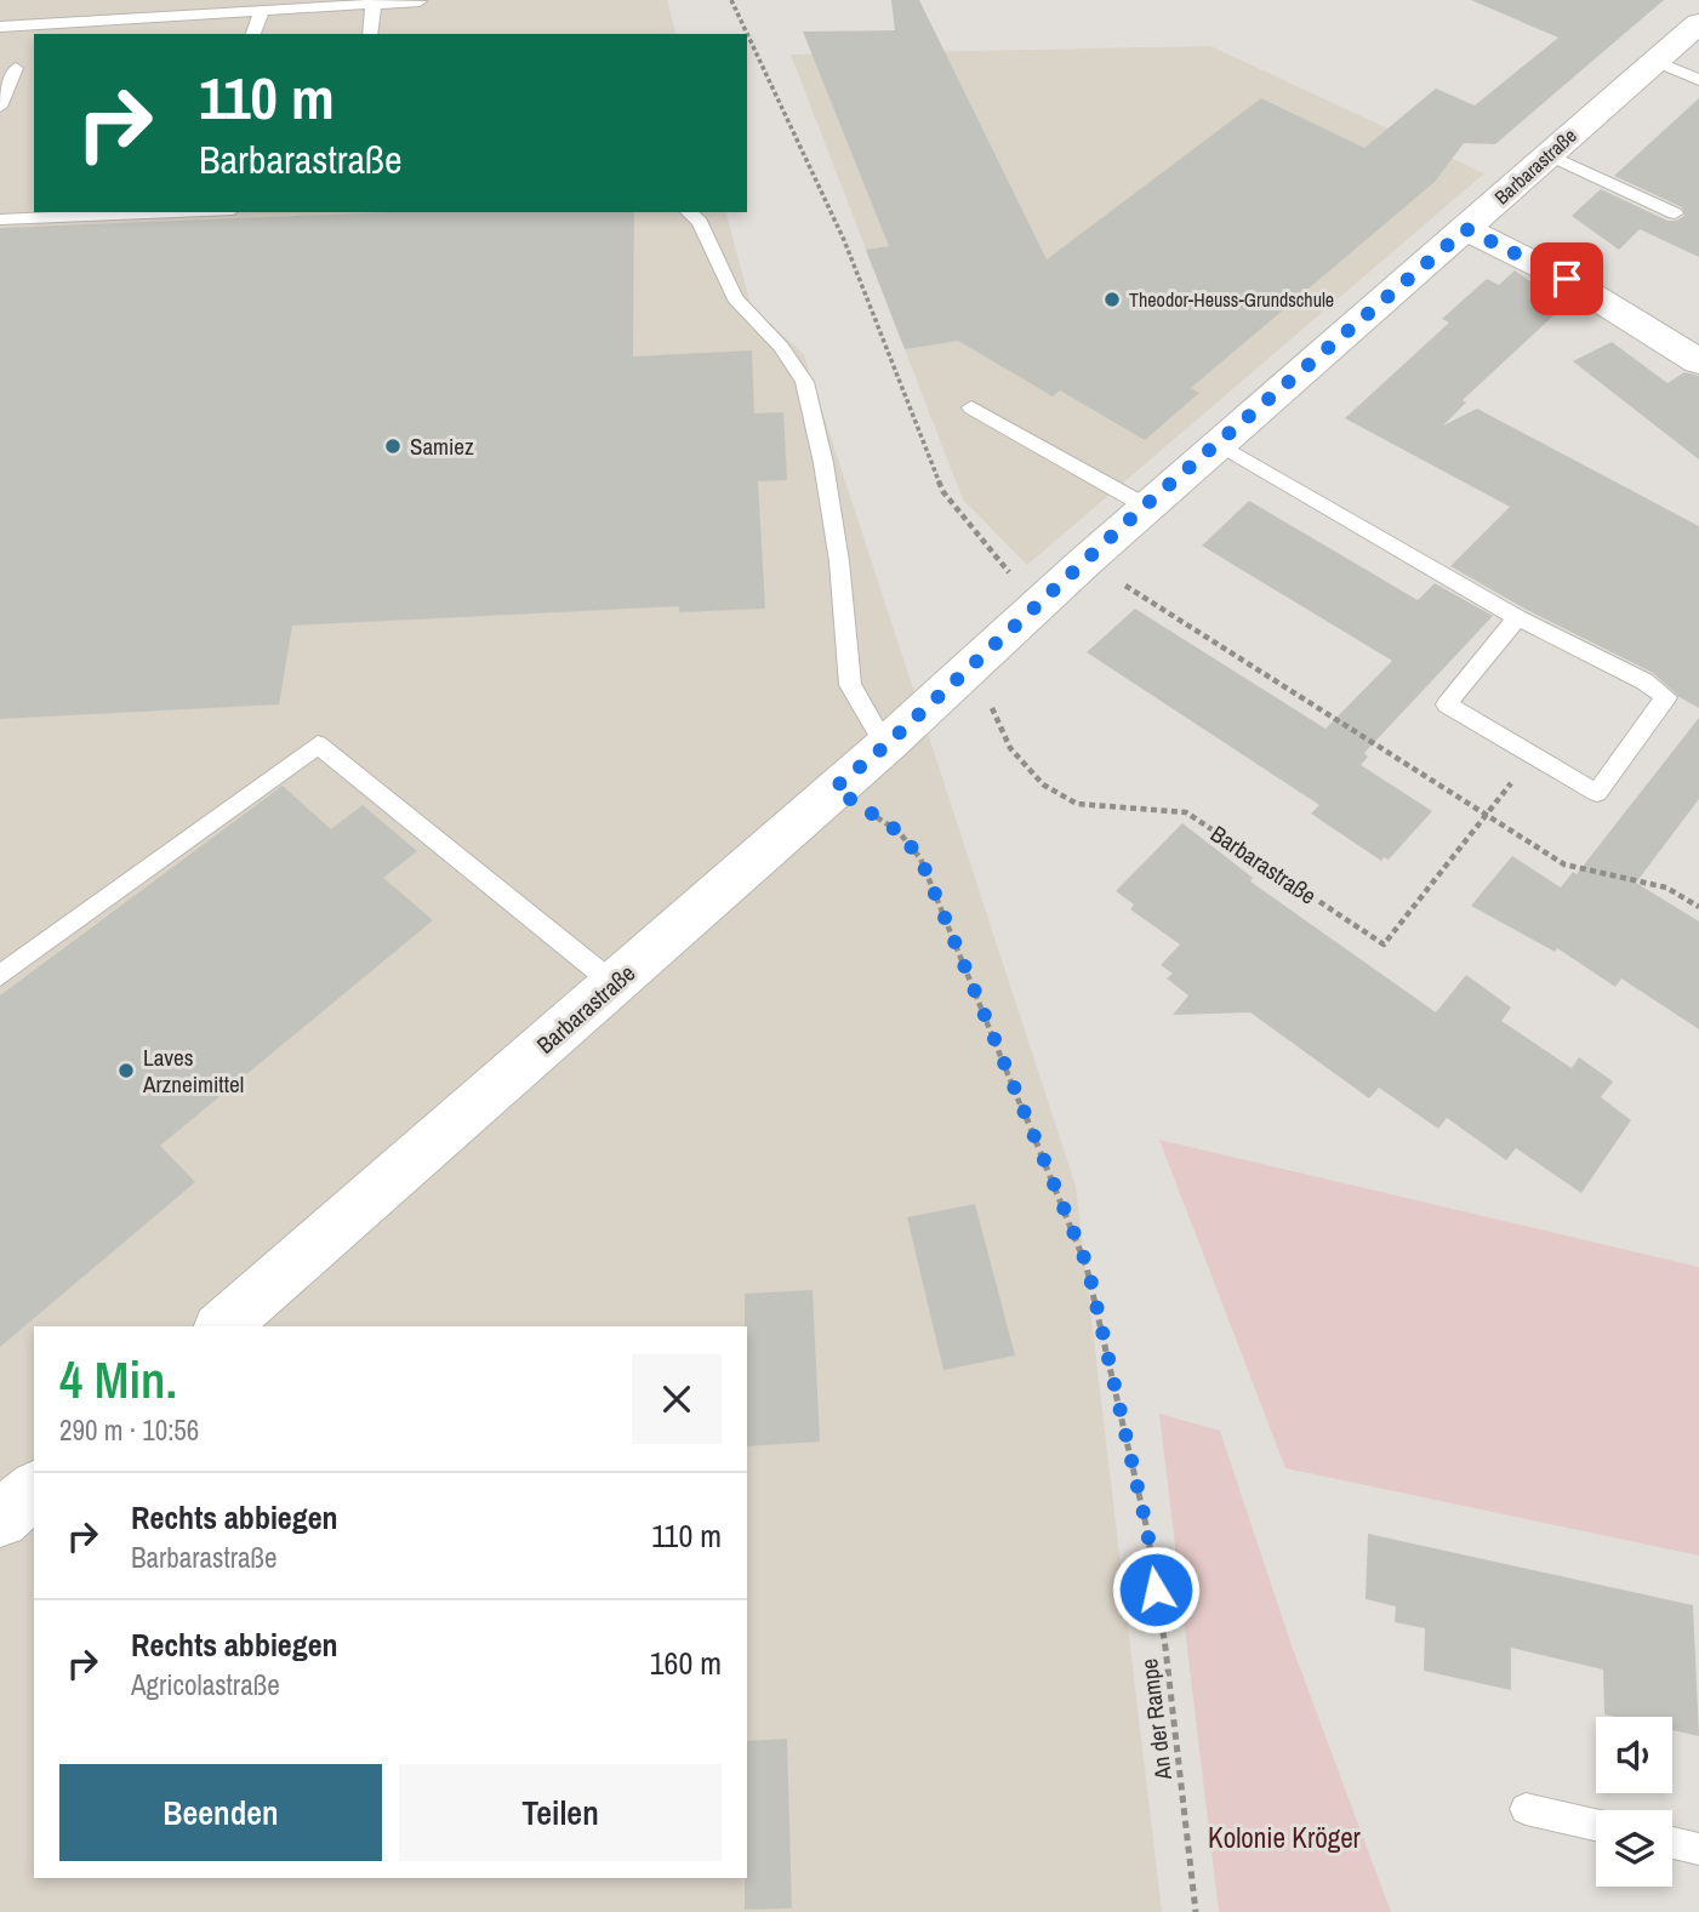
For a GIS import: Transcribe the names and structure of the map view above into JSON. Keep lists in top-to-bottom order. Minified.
{"streets":{"street":["Barbarastraße"],"path":["An der Rampe"]},"crossings":[["Barbarastraße","An der Rampe"]],"parks":["Kolonie Kröger"],"places":["Theodor-Heuss-Grundschule","Samiez","Laves Arzneimittel"],"page":{"turn":["110 m","Barbarastraße"],"heading":["4 Min.","290 m · 10:56"],"list":[{"name":"Rechts abbiegen","note":"Barbarastraße","value":"110 m"},{"name":"Rechts abbiegen","note":"Agricolastraße","value":"160 m"}],"buttons":["Beenden","Teilen"]}}
